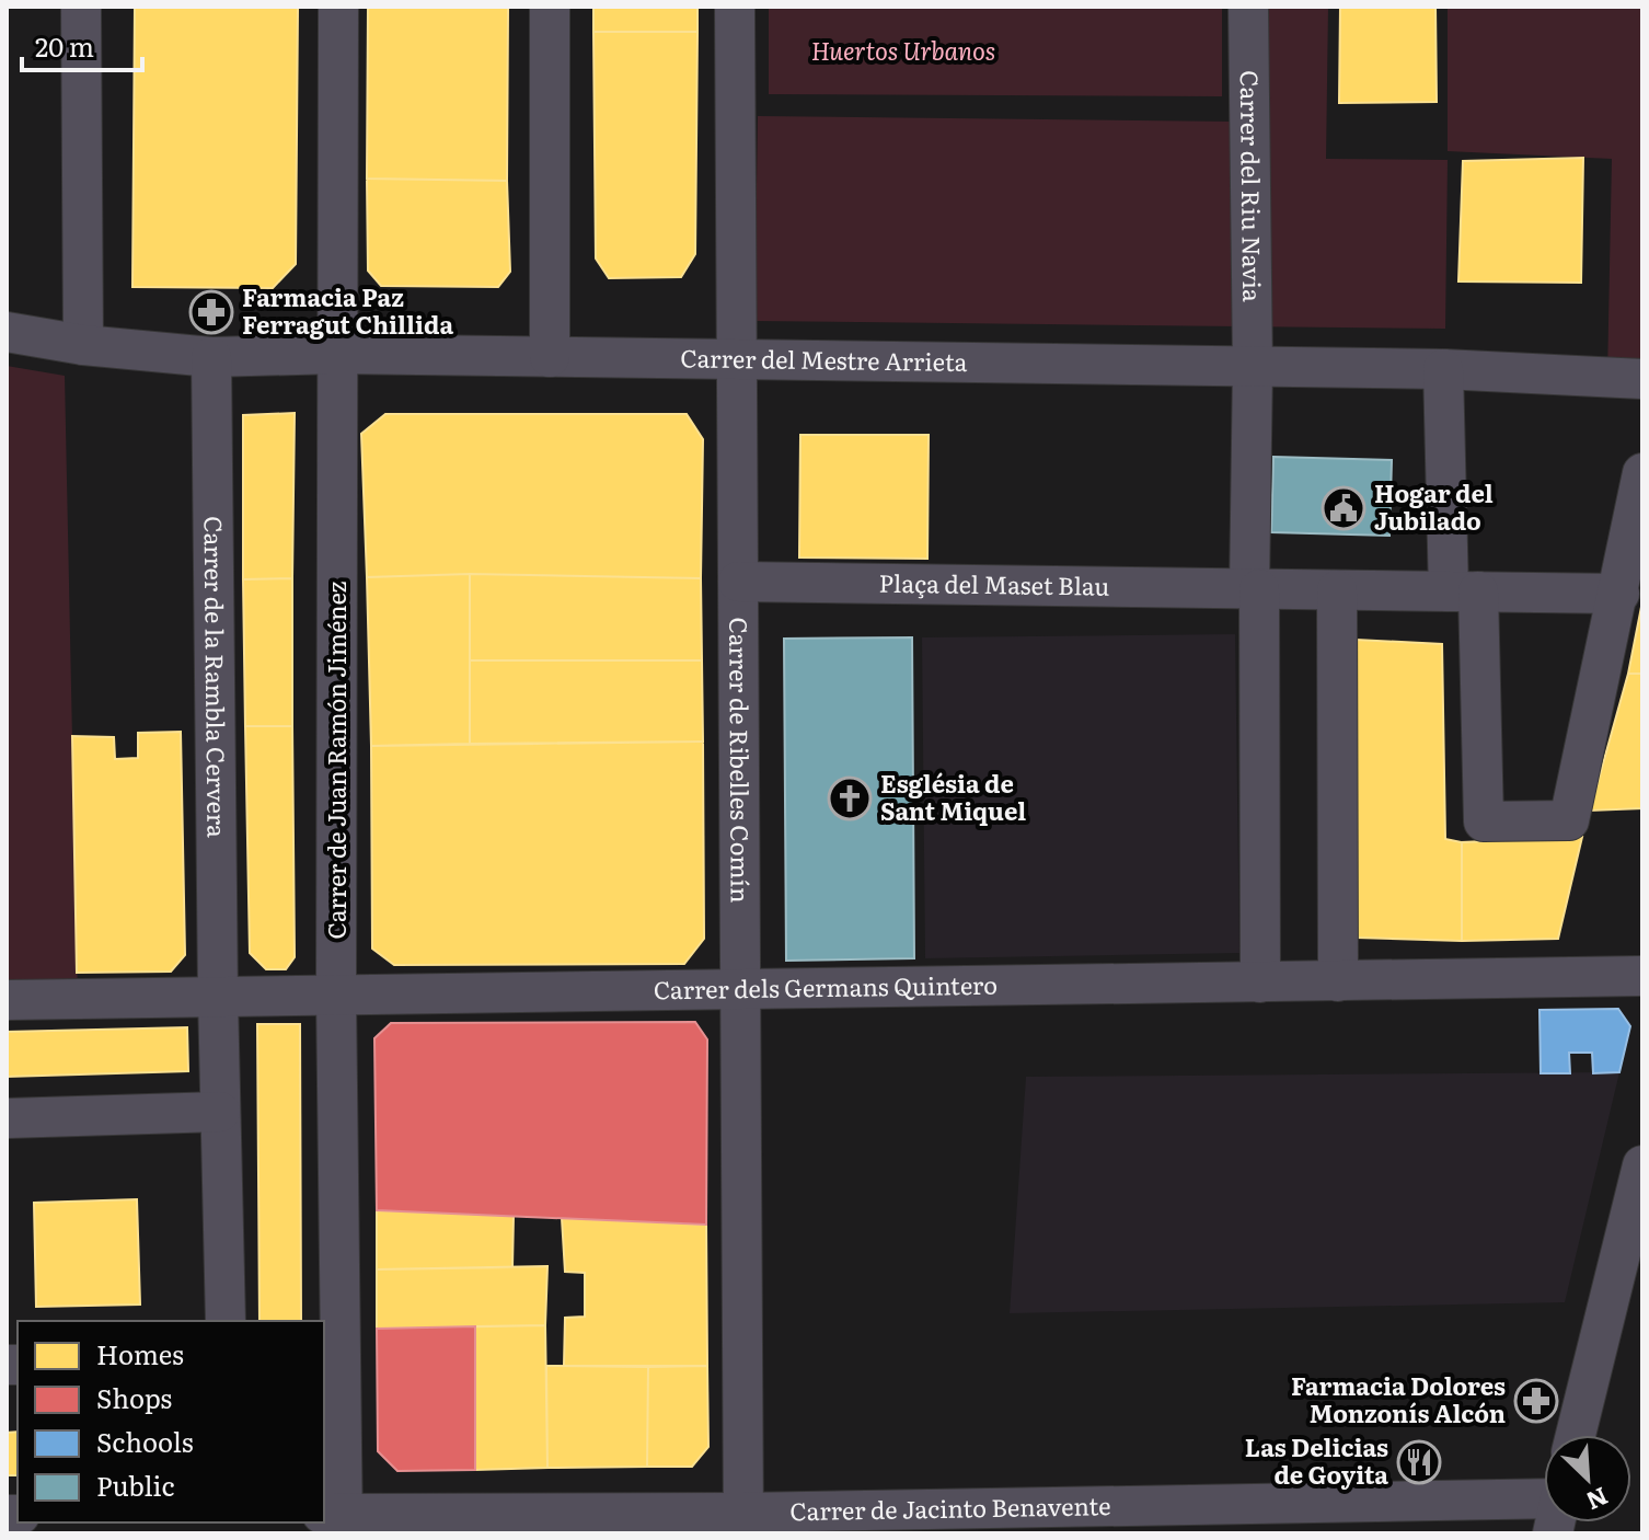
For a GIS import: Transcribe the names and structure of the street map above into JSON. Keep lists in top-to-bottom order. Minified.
{"streets":{"street":["Carrer del Riu Navia","Carrer del Mestre Arrieta","Plaça del Maset Blau","Carrer de la Rambla Cervera","Carrer de Ribelles Comín","Carrer de Juan Ramón Jiménez","Carrer dels Germans Quintero","Carrer de Jacinto Benavente"]},"crossings":[["Carrer del Riu Navia","Carrer del Mestre Arrieta"],["Carrer del Mestre Arrieta","Carrer de la Rambla Cervera"],["Carrer del Mestre Arrieta","Carrer de Ribelles Comín"],["Carrer del Mestre Arrieta","Carrer de Juan Ramón Jiménez"],["Plaça del Maset Blau","Carrer de Ribelles Comín"],["Carrer de la Rambla Cervera","Carrer dels Germans Quintero"],["Carrer de Ribelles Comín","Carrer dels Germans Quintero"],["Carrer de Ribelles Comín","Carrer de Jacinto Benavente"],["Carrer de Juan Ramón Jiménez","Carrer dels Germans Quintero"],["Carrer de Juan Ramón Jiménez","Carrer de Jacinto Benavente"]],"parks":["Huertos Urbanos"],"places":{"pharmacy":["Farmacia Paz Ferragut Chillida","Farmacia Dolores Monzonís Alcón"],"public building":["Hogar del Jubilado"],"church":["Església de Sant Miquel"],"restaurant":["Las Delicias de Goyita"]},"legend":["Homes","Shops","Schools","Public"],"scale_bar":"20 m","north":"bottom right"}
